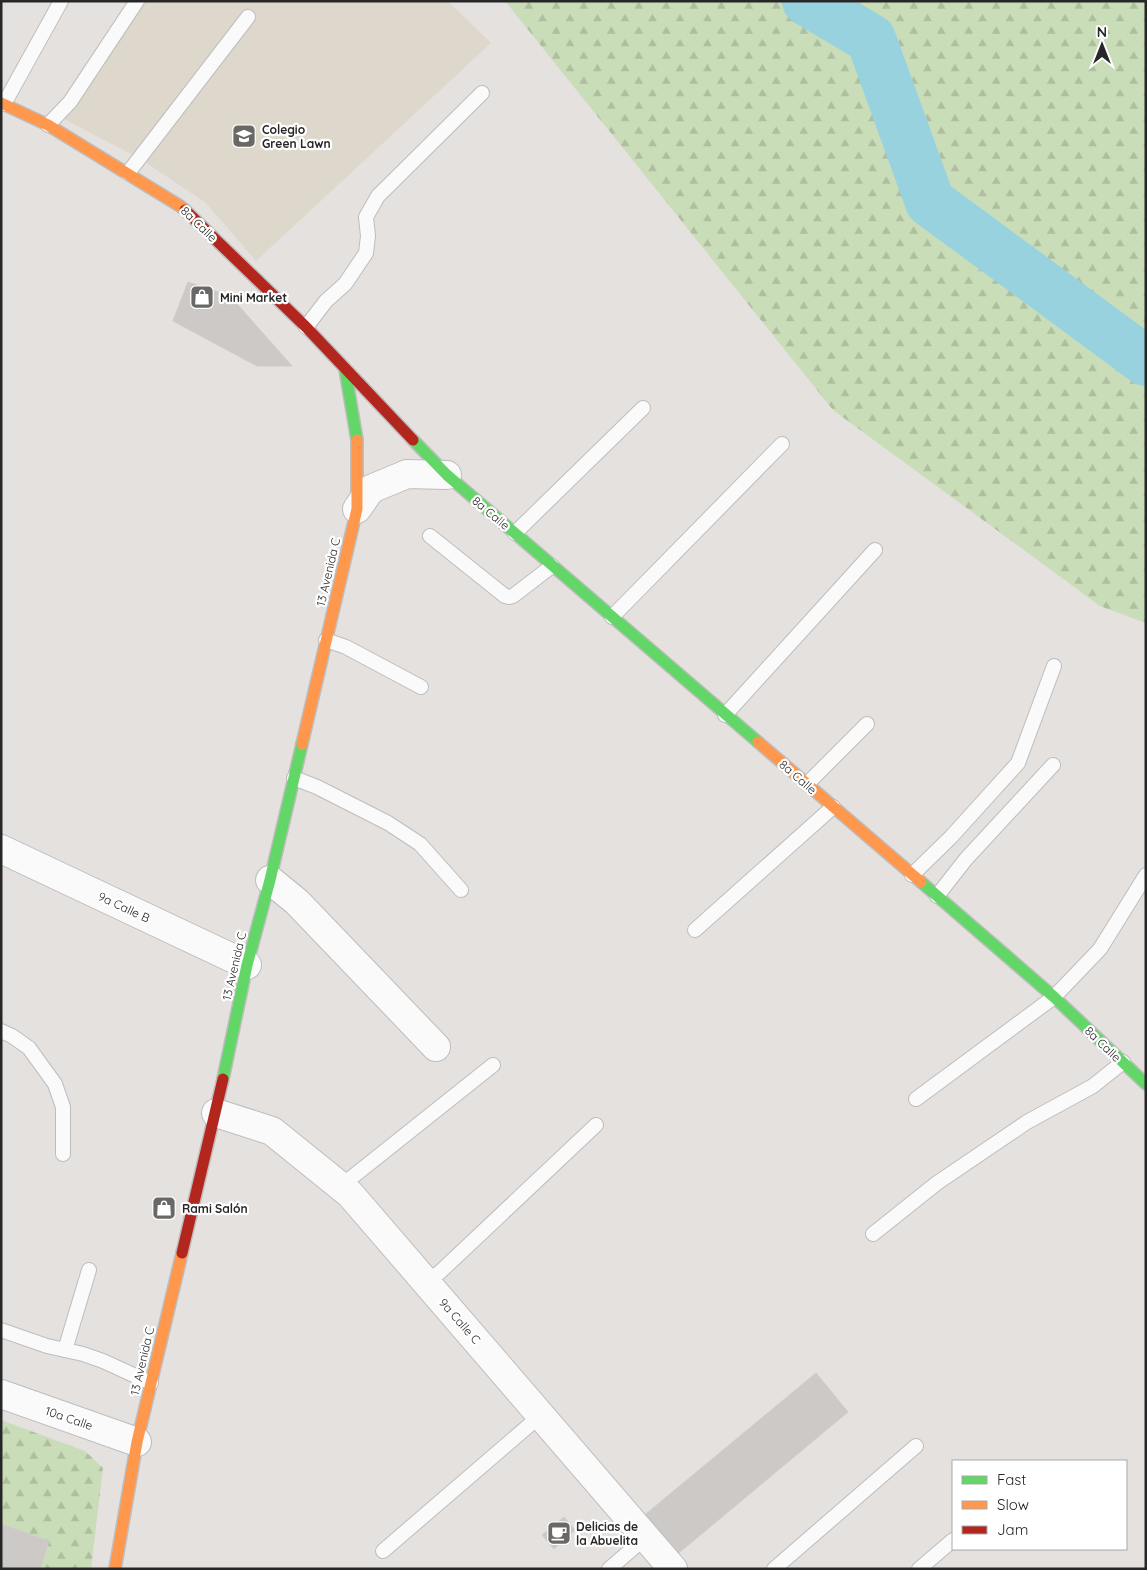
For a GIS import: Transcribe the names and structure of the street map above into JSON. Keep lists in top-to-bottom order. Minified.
{"streets":{"street":["8a Calle","13 Avenida C","9a Calle B","9a Calle C","10a Calle"]},"crossings":[["8a Calle","13 Avenida C"],["13 Avenida C","9a Calle B"],["13 Avenida C","9a Calle C"],["13 Avenida C","10a Calle"]],"places":{"school or university":["Colegio Green Lawn"],"shop":["Mini Market","Rami Salón"],"cafe":["Delicias de la Abuelita"]},"legend":["Fast","Slow","Jam"],"north":"top"}
